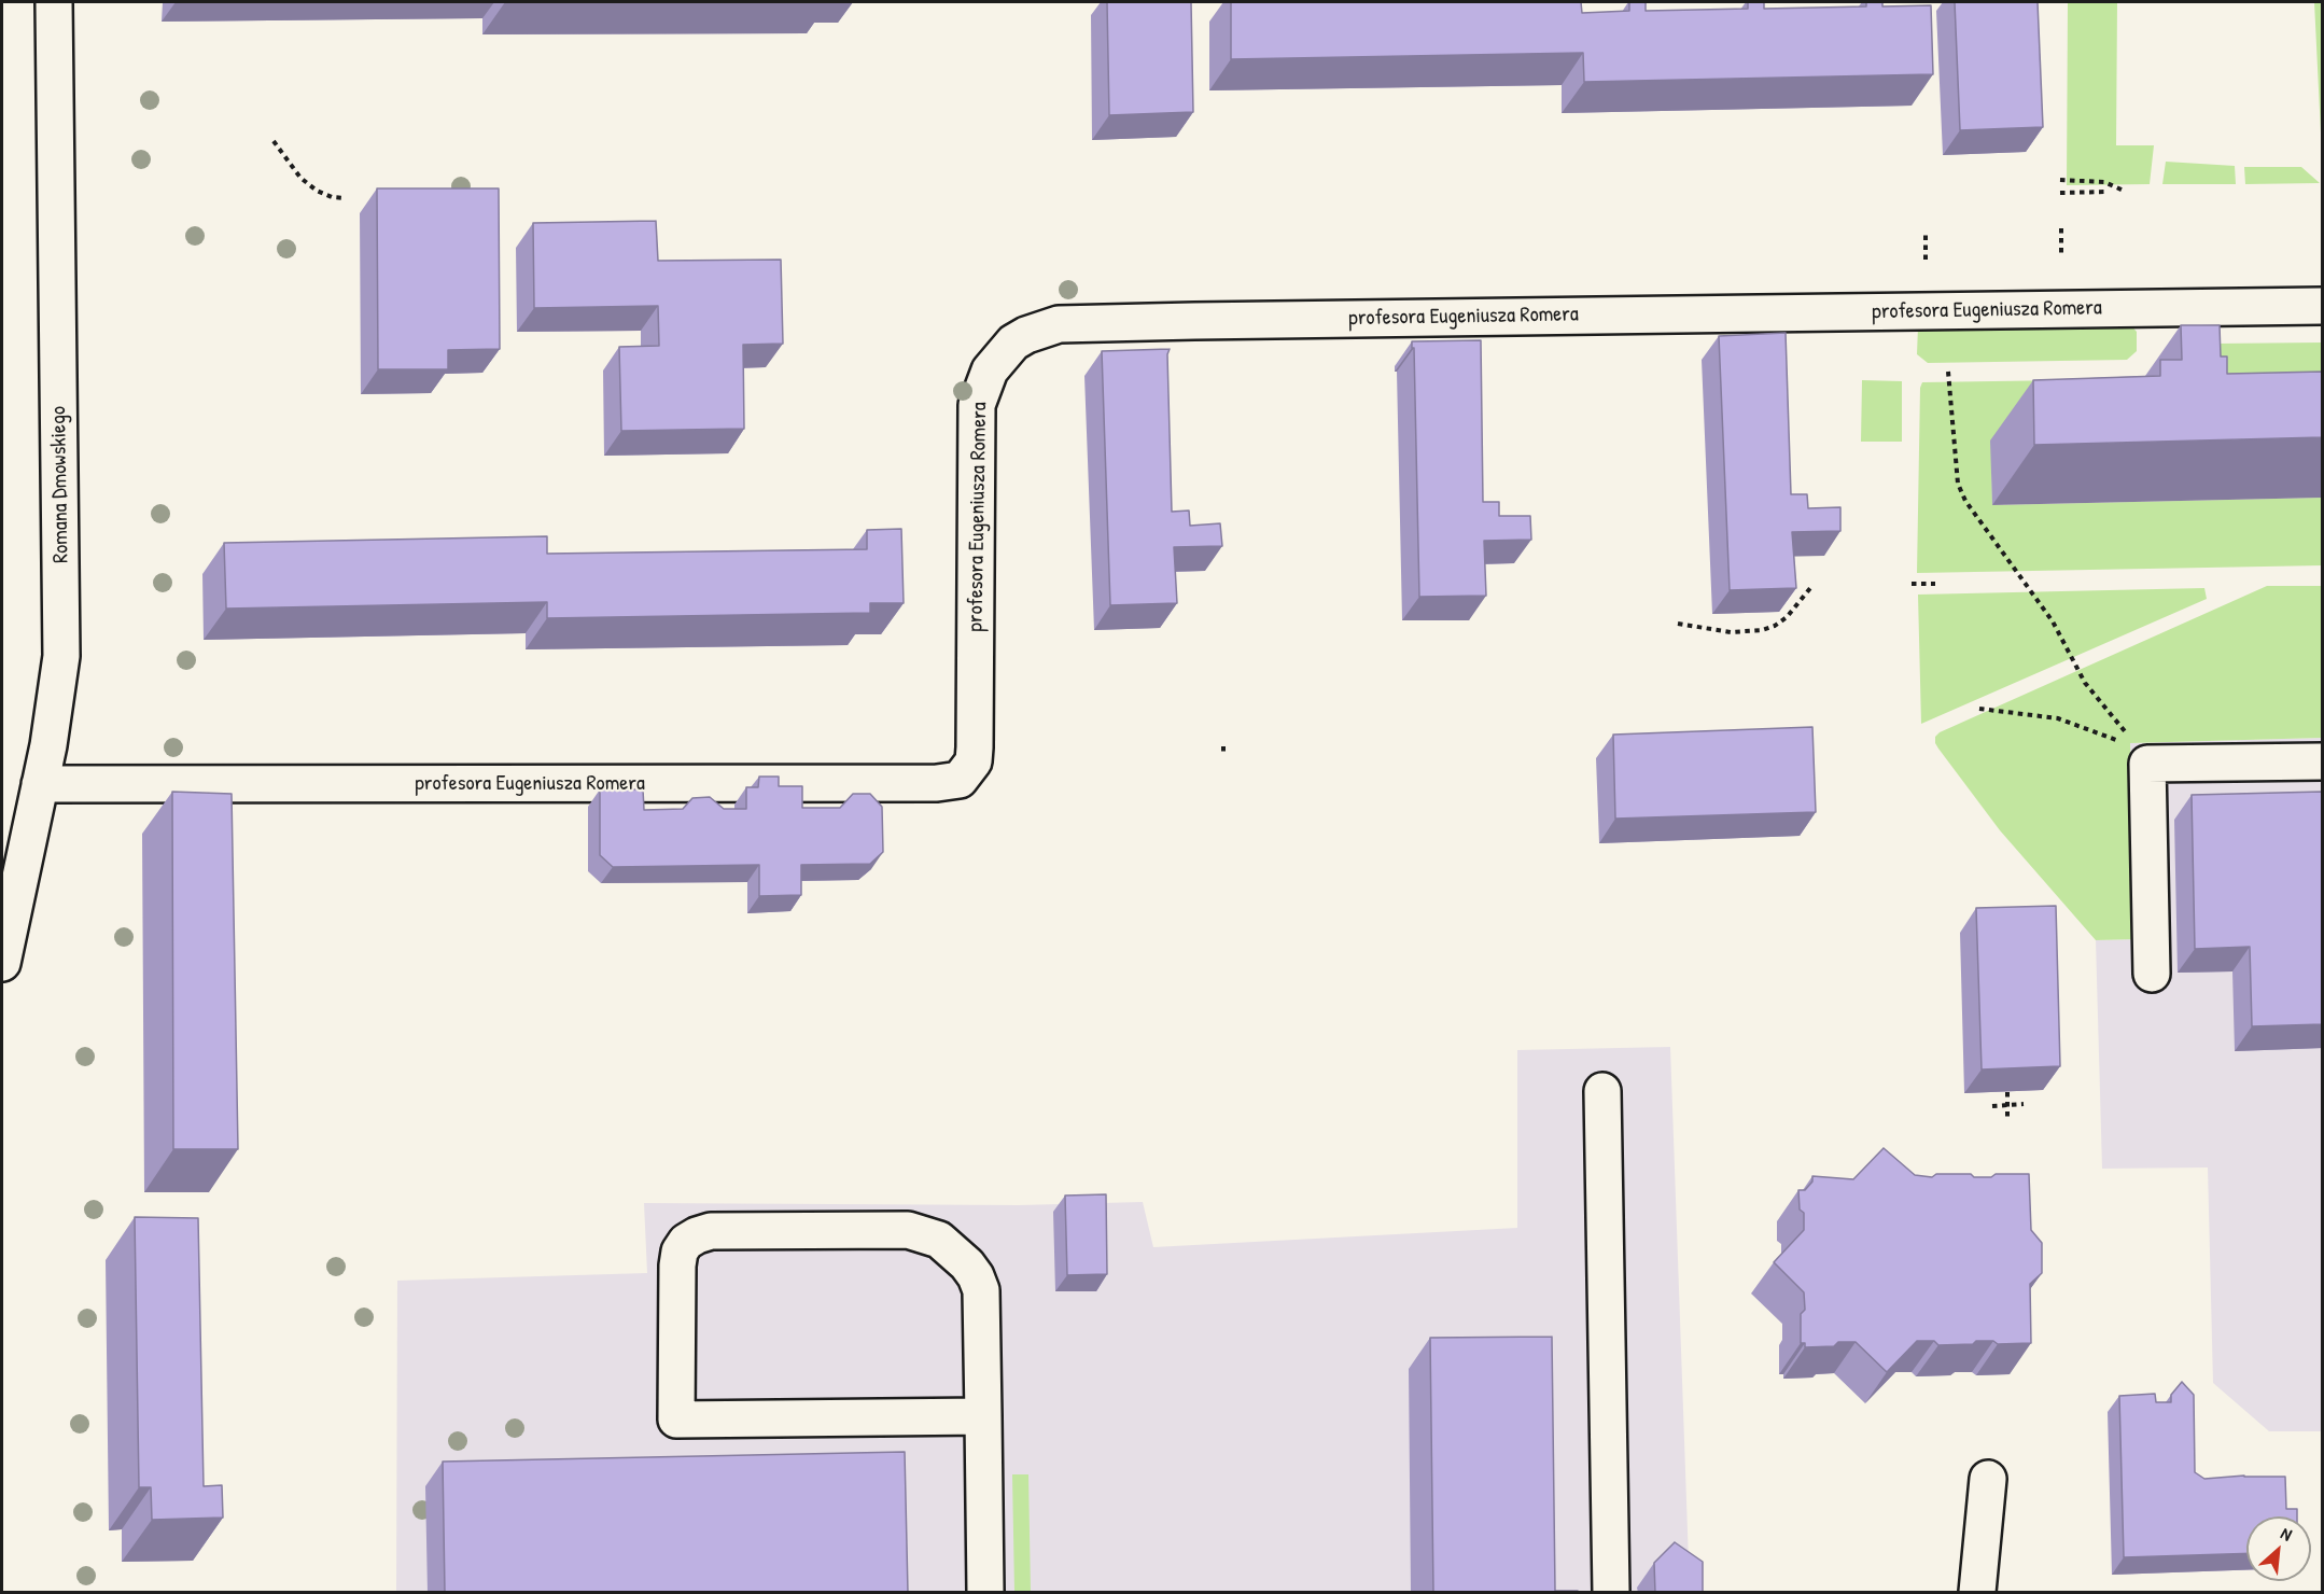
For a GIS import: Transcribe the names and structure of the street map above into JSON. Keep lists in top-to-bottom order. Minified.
{"streets":{"street":["profesora Eugeniusza Romera","Romana Dmowskiego"]},"crossings":[["profesora Eugeniusza Romera","Romana Dmowskiego"]],"north":"top right"}
